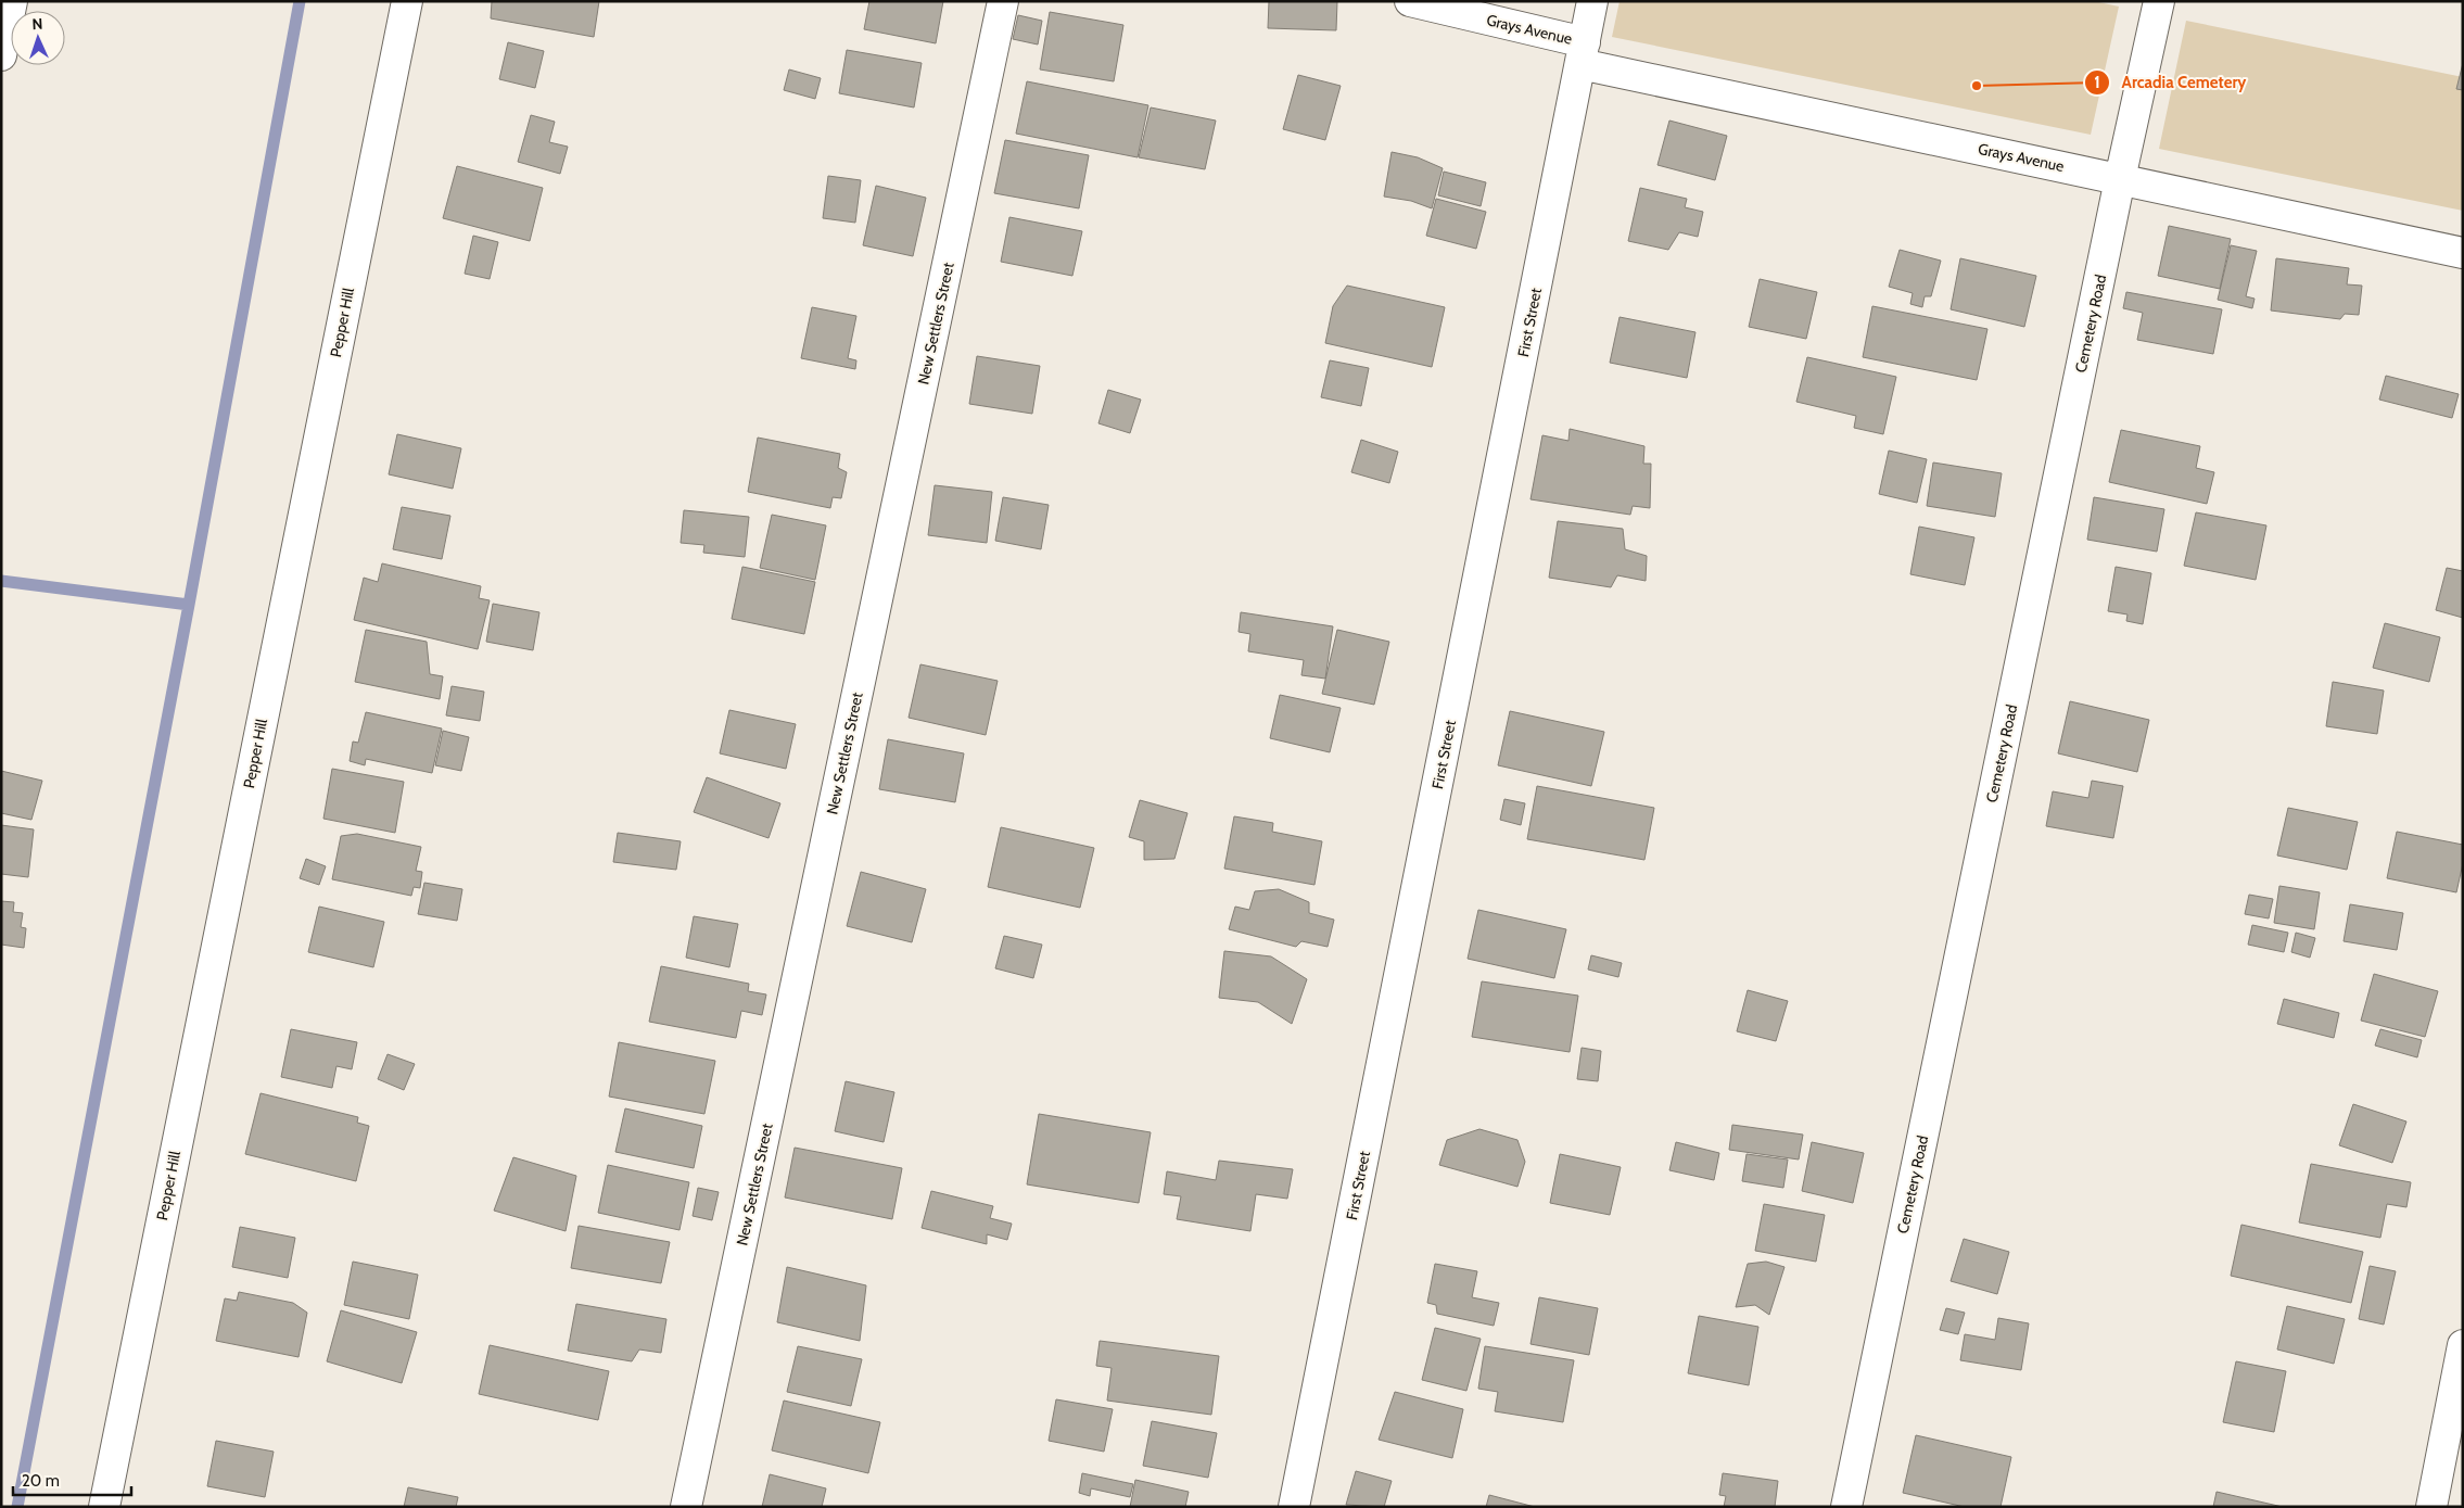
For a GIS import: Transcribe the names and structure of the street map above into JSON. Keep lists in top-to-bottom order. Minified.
{"streets":{"street":["Grays Avenue","Pepper Hill","First Street","New Settlers Street","Cemetery Road"]},"crossings":[["Grays Avenue","First Street"],["Grays Avenue","Cemetery Road"]],"places":["Arcadia Cemetery"],"scale_bar":"20 m","north":"top"}
